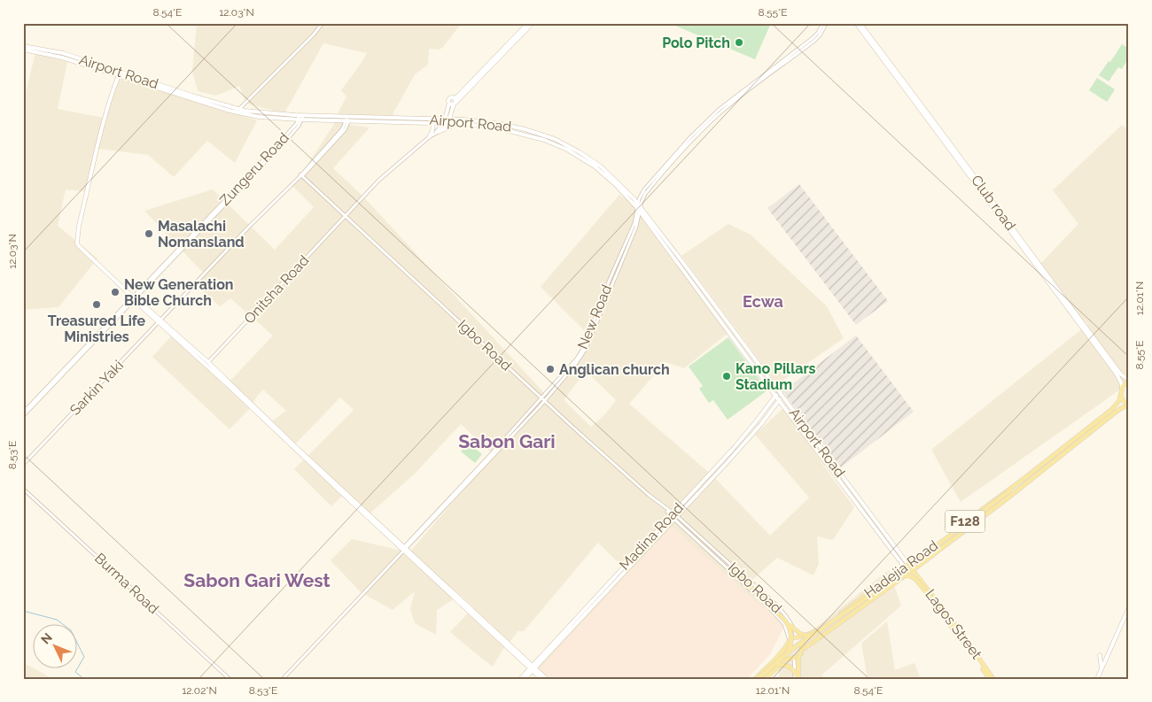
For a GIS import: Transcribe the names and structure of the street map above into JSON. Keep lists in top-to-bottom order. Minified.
{"streets":{"main road":["Airport Road","Club road","F128","Madina Road","Hadejia Road","Lagos Street"],"street":["Zungeru Road","Onitsha Road","New Road","Igbo Road","Sarkin Yaki","Burma Road"]},"crossings":[["Airport Road","Zungeru Road"],["Airport Road","New Road"],["Airport Road","Sarkin Yaki"],["Airport Road","Madina Road"],["Airport Road","Hadejia Road"],["Onitsha Road","Igbo Road"],["New Road","Igbo Road"],["Igbo Road","Sarkin Yaki"],["Igbo Road","F128"],["Igbo Road","Madina Road"],["Igbo Road","Hadejia Road"],["F128","Hadejia Road"],["Hadejia Road","Lagos Street"]],"districts":["Ecwa","Sabon Gari","Sabon Gari West"],"places":["Polo Pitch","Masalachi Nomansland","New Generation Bible Church","Treasured Life Ministries","Anglican church","Kano Pillars Stadium"],"north":"top left","coordinates":["8.54°E","12.03°N","8.55°E","12.01°N","8.53°E","12.02°N"]}
